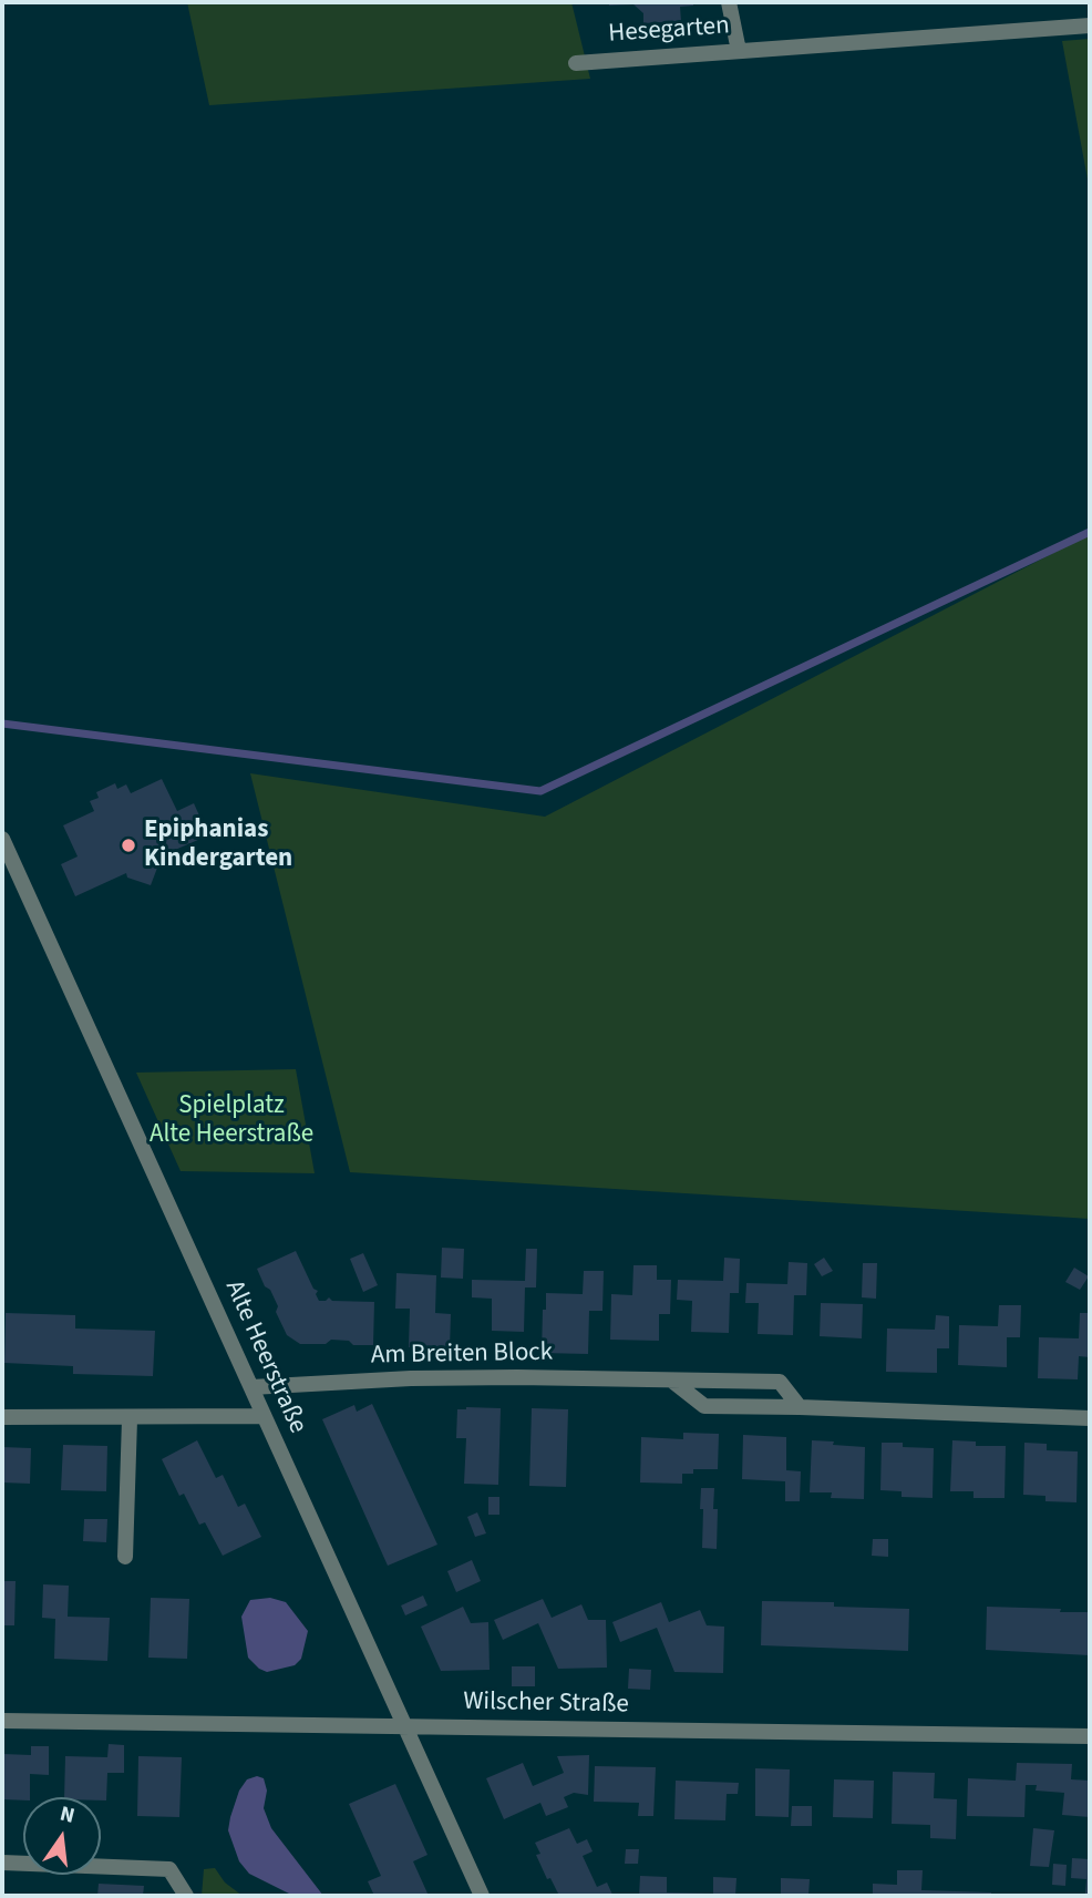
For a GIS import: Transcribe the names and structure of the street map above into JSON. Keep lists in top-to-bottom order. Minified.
{"streets":{"street":["Hesegarten","Am Breiten Block","Alte Heerstraße","Wilscher Straße"]},"crossings":[["Am Breiten Block","Alte Heerstraße"],["Alte Heerstraße","Wilscher Straße"]],"parks":["Spielplatz Alte Heerstraße"],"places":["Epiphanias Kindergarten"],"north":"top"}
